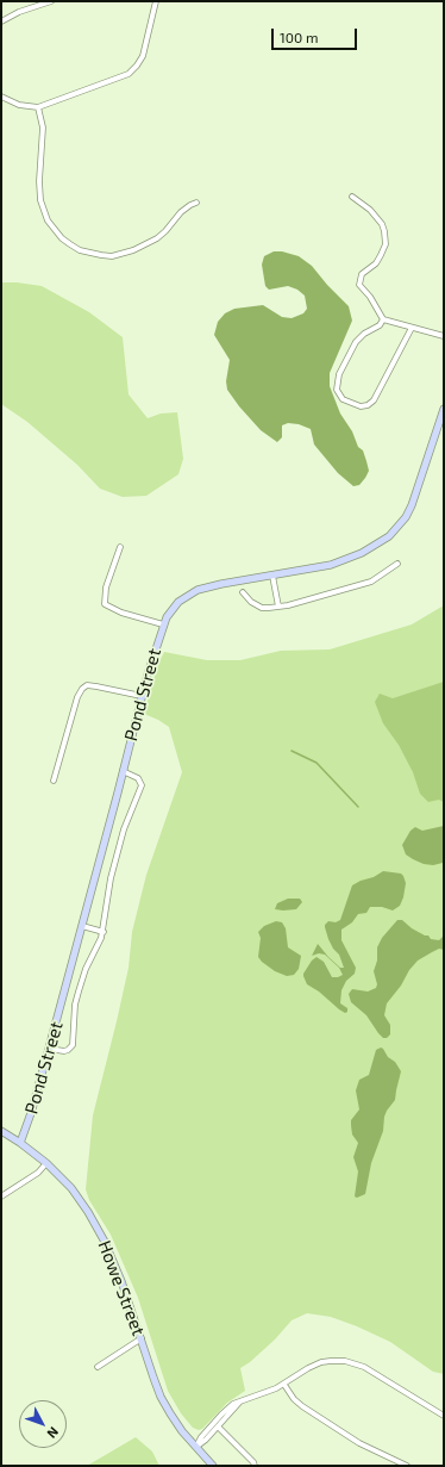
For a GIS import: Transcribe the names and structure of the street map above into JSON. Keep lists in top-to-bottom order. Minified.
{"streets":{"street":["Pond Street","Howe Street"]},"crossings":[["Pond Street","Howe Street"]],"scale_bar":"100 m","north":"bottom right"}
